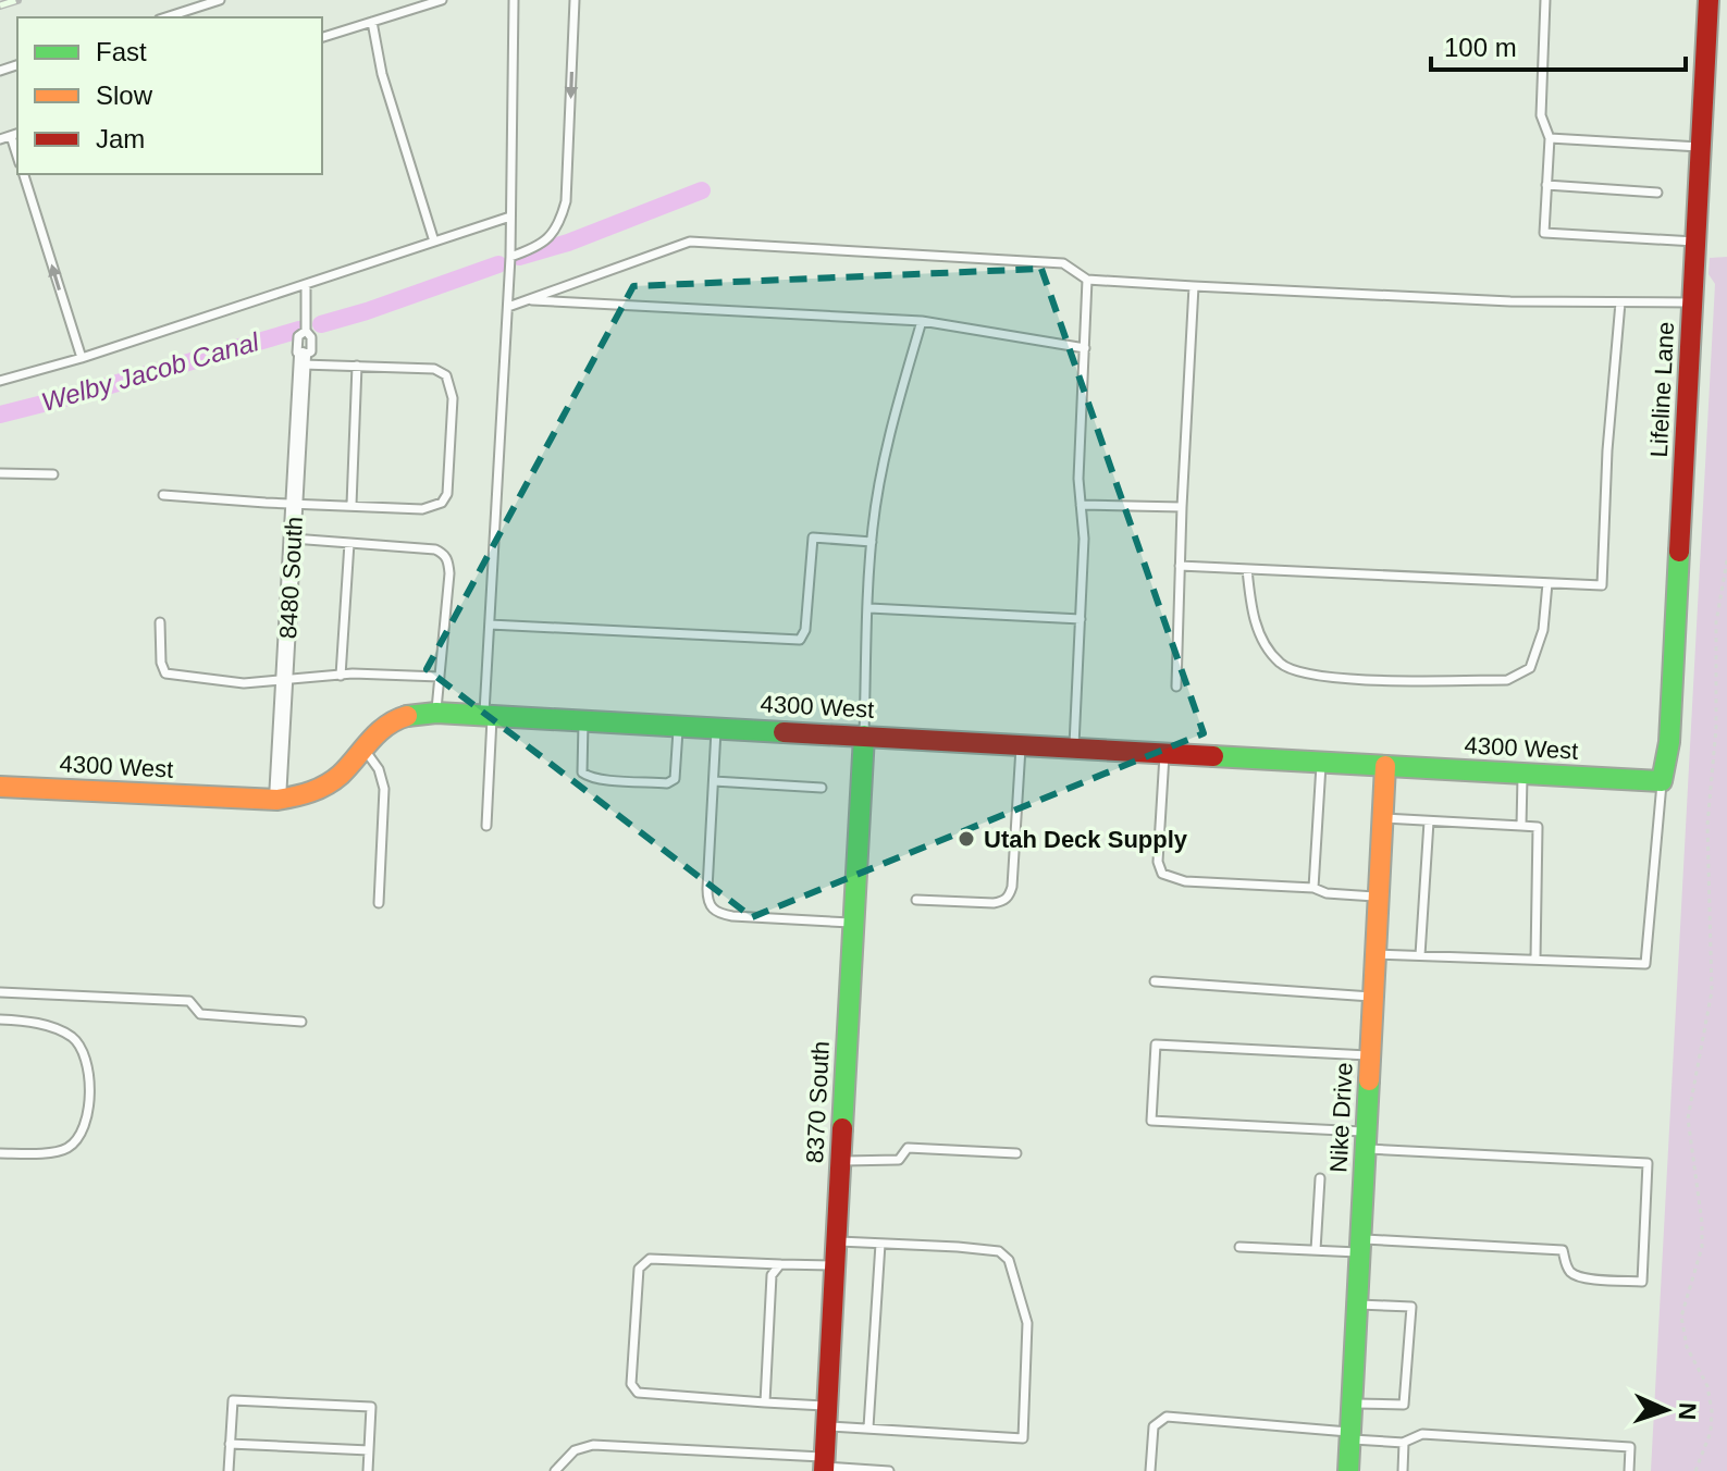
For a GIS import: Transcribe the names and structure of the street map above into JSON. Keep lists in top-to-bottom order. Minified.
{"streets":{"street":["Lifeline Lane","8480 South","4300 West","8370 South","Nike Drive"]},"crossings":[["Lifeline Lane","4300 West"],["8480 South","4300 West"],["4300 West","8370 South"],["4300 West","Nike Drive"]],"water":["Welby Jacob Canal"],"places":["Utah Deck Supply"],"legend":["Fast","Slow","Jam"],"scale_bar":"100 m","north":"right"}
